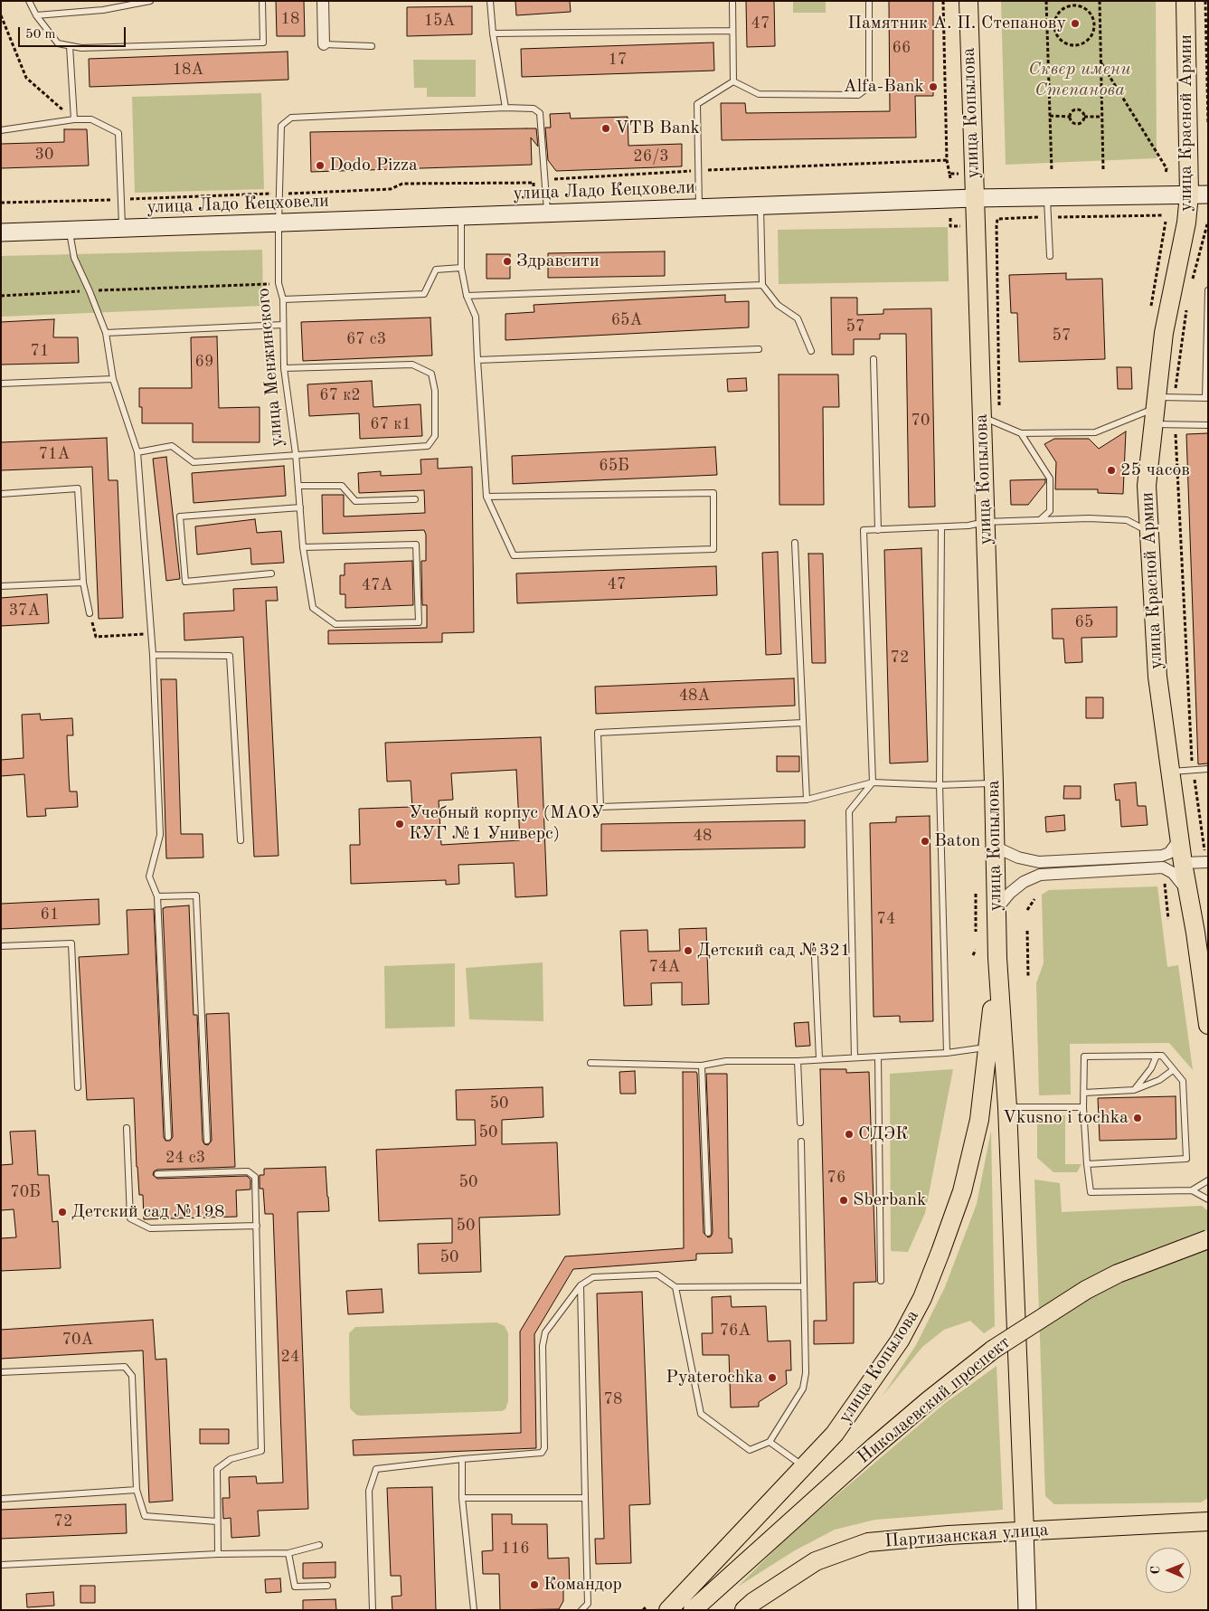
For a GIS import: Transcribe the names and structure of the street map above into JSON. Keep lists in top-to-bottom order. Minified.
{"streets":{"main road":["улица Копылова","улица Красной Армии","улица Ладо Кецховели","Николаевский проспект","Партизанская улица"],"lane":["улица Менжинского"]},"crossings":[["улица Копылова","улица Ладо Кецховели"],["улица Копылова","Партизанская улица"],["улица Красной Армии","улица Ладо Кецховели"],["улица Ладо Кецховели","улица Менжинского"]],"parks":["Сквер имени Степанова"],"places":["Памятник А. П. Степанову","Alfa-Bank","VTB Bank","Dodo Pizza","Здравсити","25 часов","Учебный корпус (МАОУ КУГ №1 Универс)","Baton","Детский сад №321","Vkusno i tochka","СДЭК","Sberbank","Детский сад №198","Pyaterochka","Командор"],"house_numbers":["18","15А","47","66","17","18А","30","26/3","65А","57","57","67 с3","71","69","67 к2","70","67 к1","71А","65Б","47","47А","37А","65","72","48А","48","61","74","74А","50","50","24 с3","76","50","70Б","50","50","76А","70А","24","78","72","116"],"scale_bar":"50 m","north":"left"}
